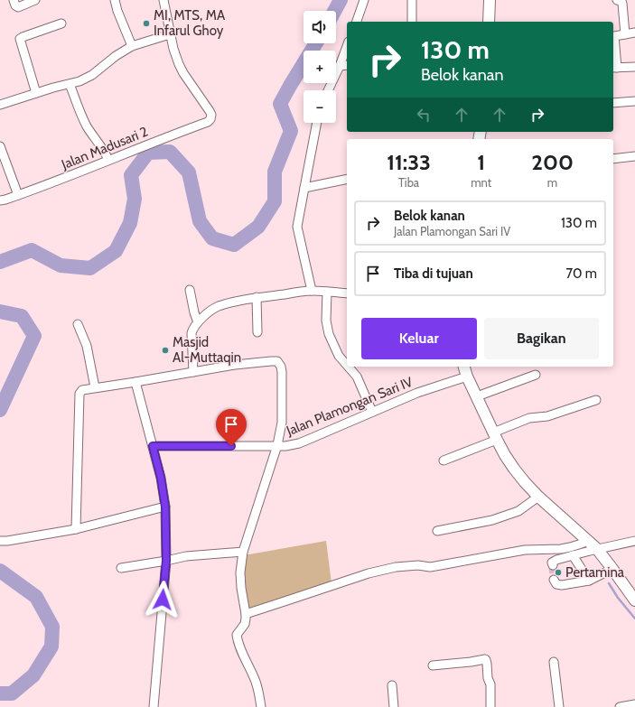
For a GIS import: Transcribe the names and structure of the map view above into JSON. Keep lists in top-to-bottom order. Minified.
{"streets":{"street":["Jalan Madusari 2","Jalan Plamongan Sari IV"]},"places":["MI, MTS, MA Infarul Ghoy","Masjid Al-Muttaqin","Pertamina"],"page":{"map_buttons":["+","−"],"turn":["130 m","Belok kanan"],"eta":["11:33","Tiba","1","mnt","200","m"],"list":[{"name":"Belok kanan","note":"Jalan Plamongan Sari IV","value":"130 m"},{"name":"Tiba di tujuan","value":"70 m"}],"buttons":["Keluar","Bagikan"]}}
